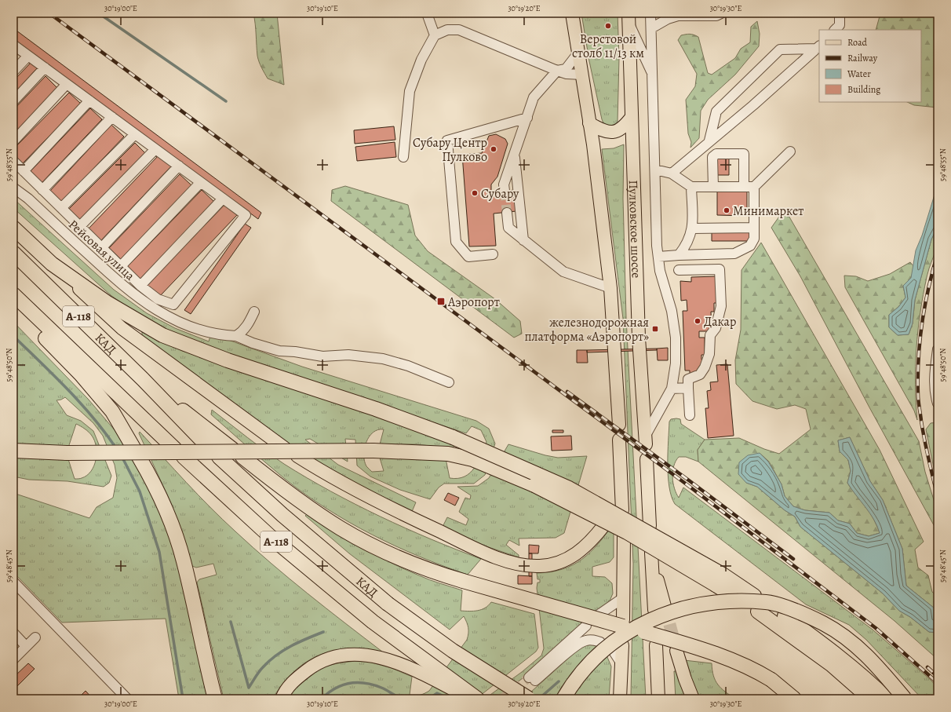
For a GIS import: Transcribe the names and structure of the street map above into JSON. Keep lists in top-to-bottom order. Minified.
{"streets":{"highway":["А-118","КАД"],"main road":["Пулковское шоссе"],"street":["Рейсовая улица"]},"places":{"other":["Верстовой столб 11/13 км","Субару Центр Пулково","Субару","Минимаркет","Дакар"],"transit":["Аэропорт","железнодорожная платформа «Аэропорт»"]},"legend":["Road","Railway","Water","Building"],"coordinates":["30°19'00\"E","30°19'10\"E","30°19'20\"E","30°19'30\"E","59°48'55\"N","59°48'50\"N","59°48'45\"N"]}
